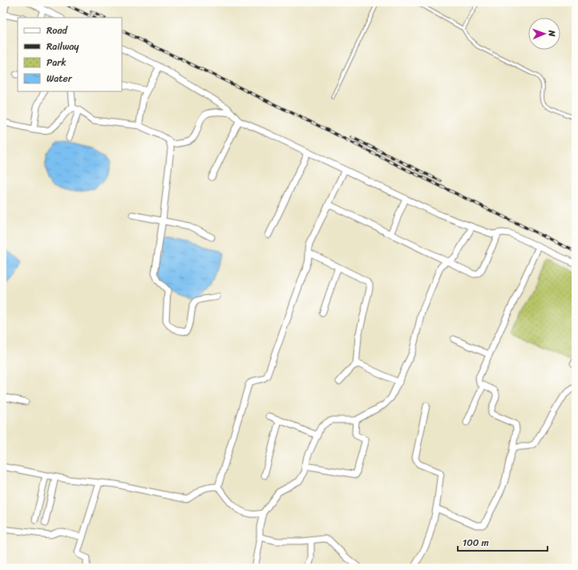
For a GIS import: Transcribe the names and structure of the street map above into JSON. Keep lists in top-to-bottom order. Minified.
{"legend":["Road","Railway","Park","Water"],"scale_bar":"100 m","north":"right"}
